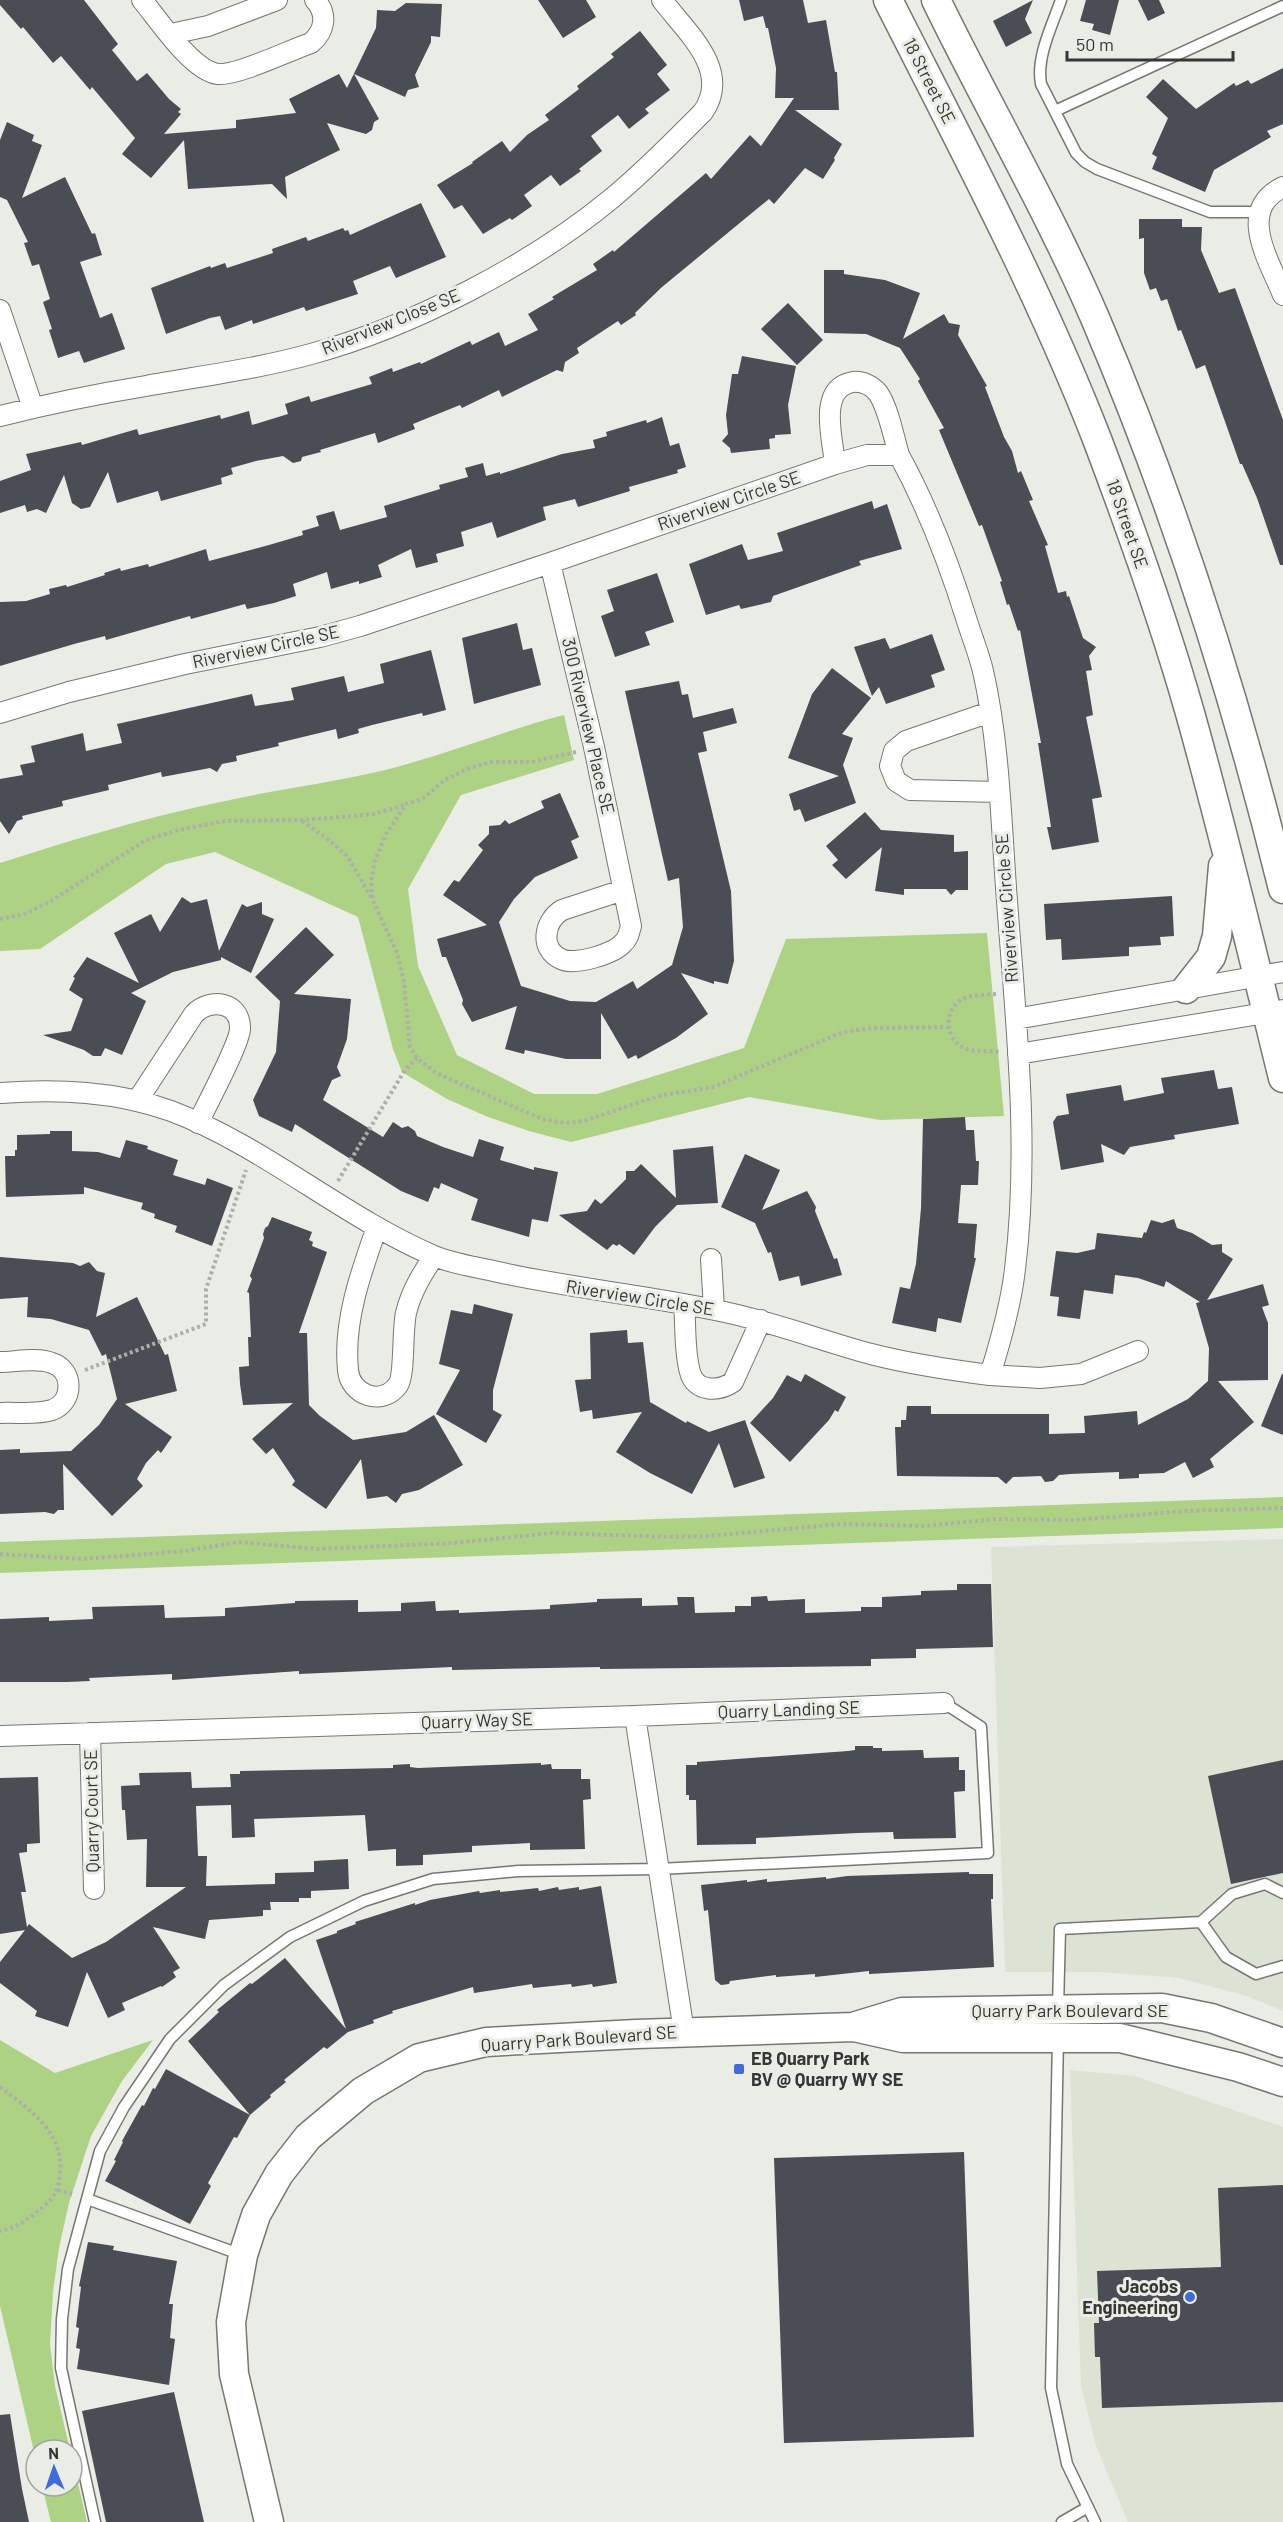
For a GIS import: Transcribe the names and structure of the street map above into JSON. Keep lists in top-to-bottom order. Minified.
{"streets":{"main road":["18 Street SE","Quarry Park Boulevard SE"],"street":["Riverview Close SE","Riverview Circle SE","300 Riverview Place SE","Quarry Landing SE","Quarry Way SE","Quarry Court SE"]},"crossings":[["Riverview Circle SE","300 Riverview Place SE"],["Quarry Landing SE","Quarry Way SE"],["Quarry Way SE","Quarry Court SE"]],"places":{"transit":["EB Quarry Park BV @ Quarry WY SE"],"other":["Jacobs Engineering"]},"scale_bar":"50 m","north":"top"}
